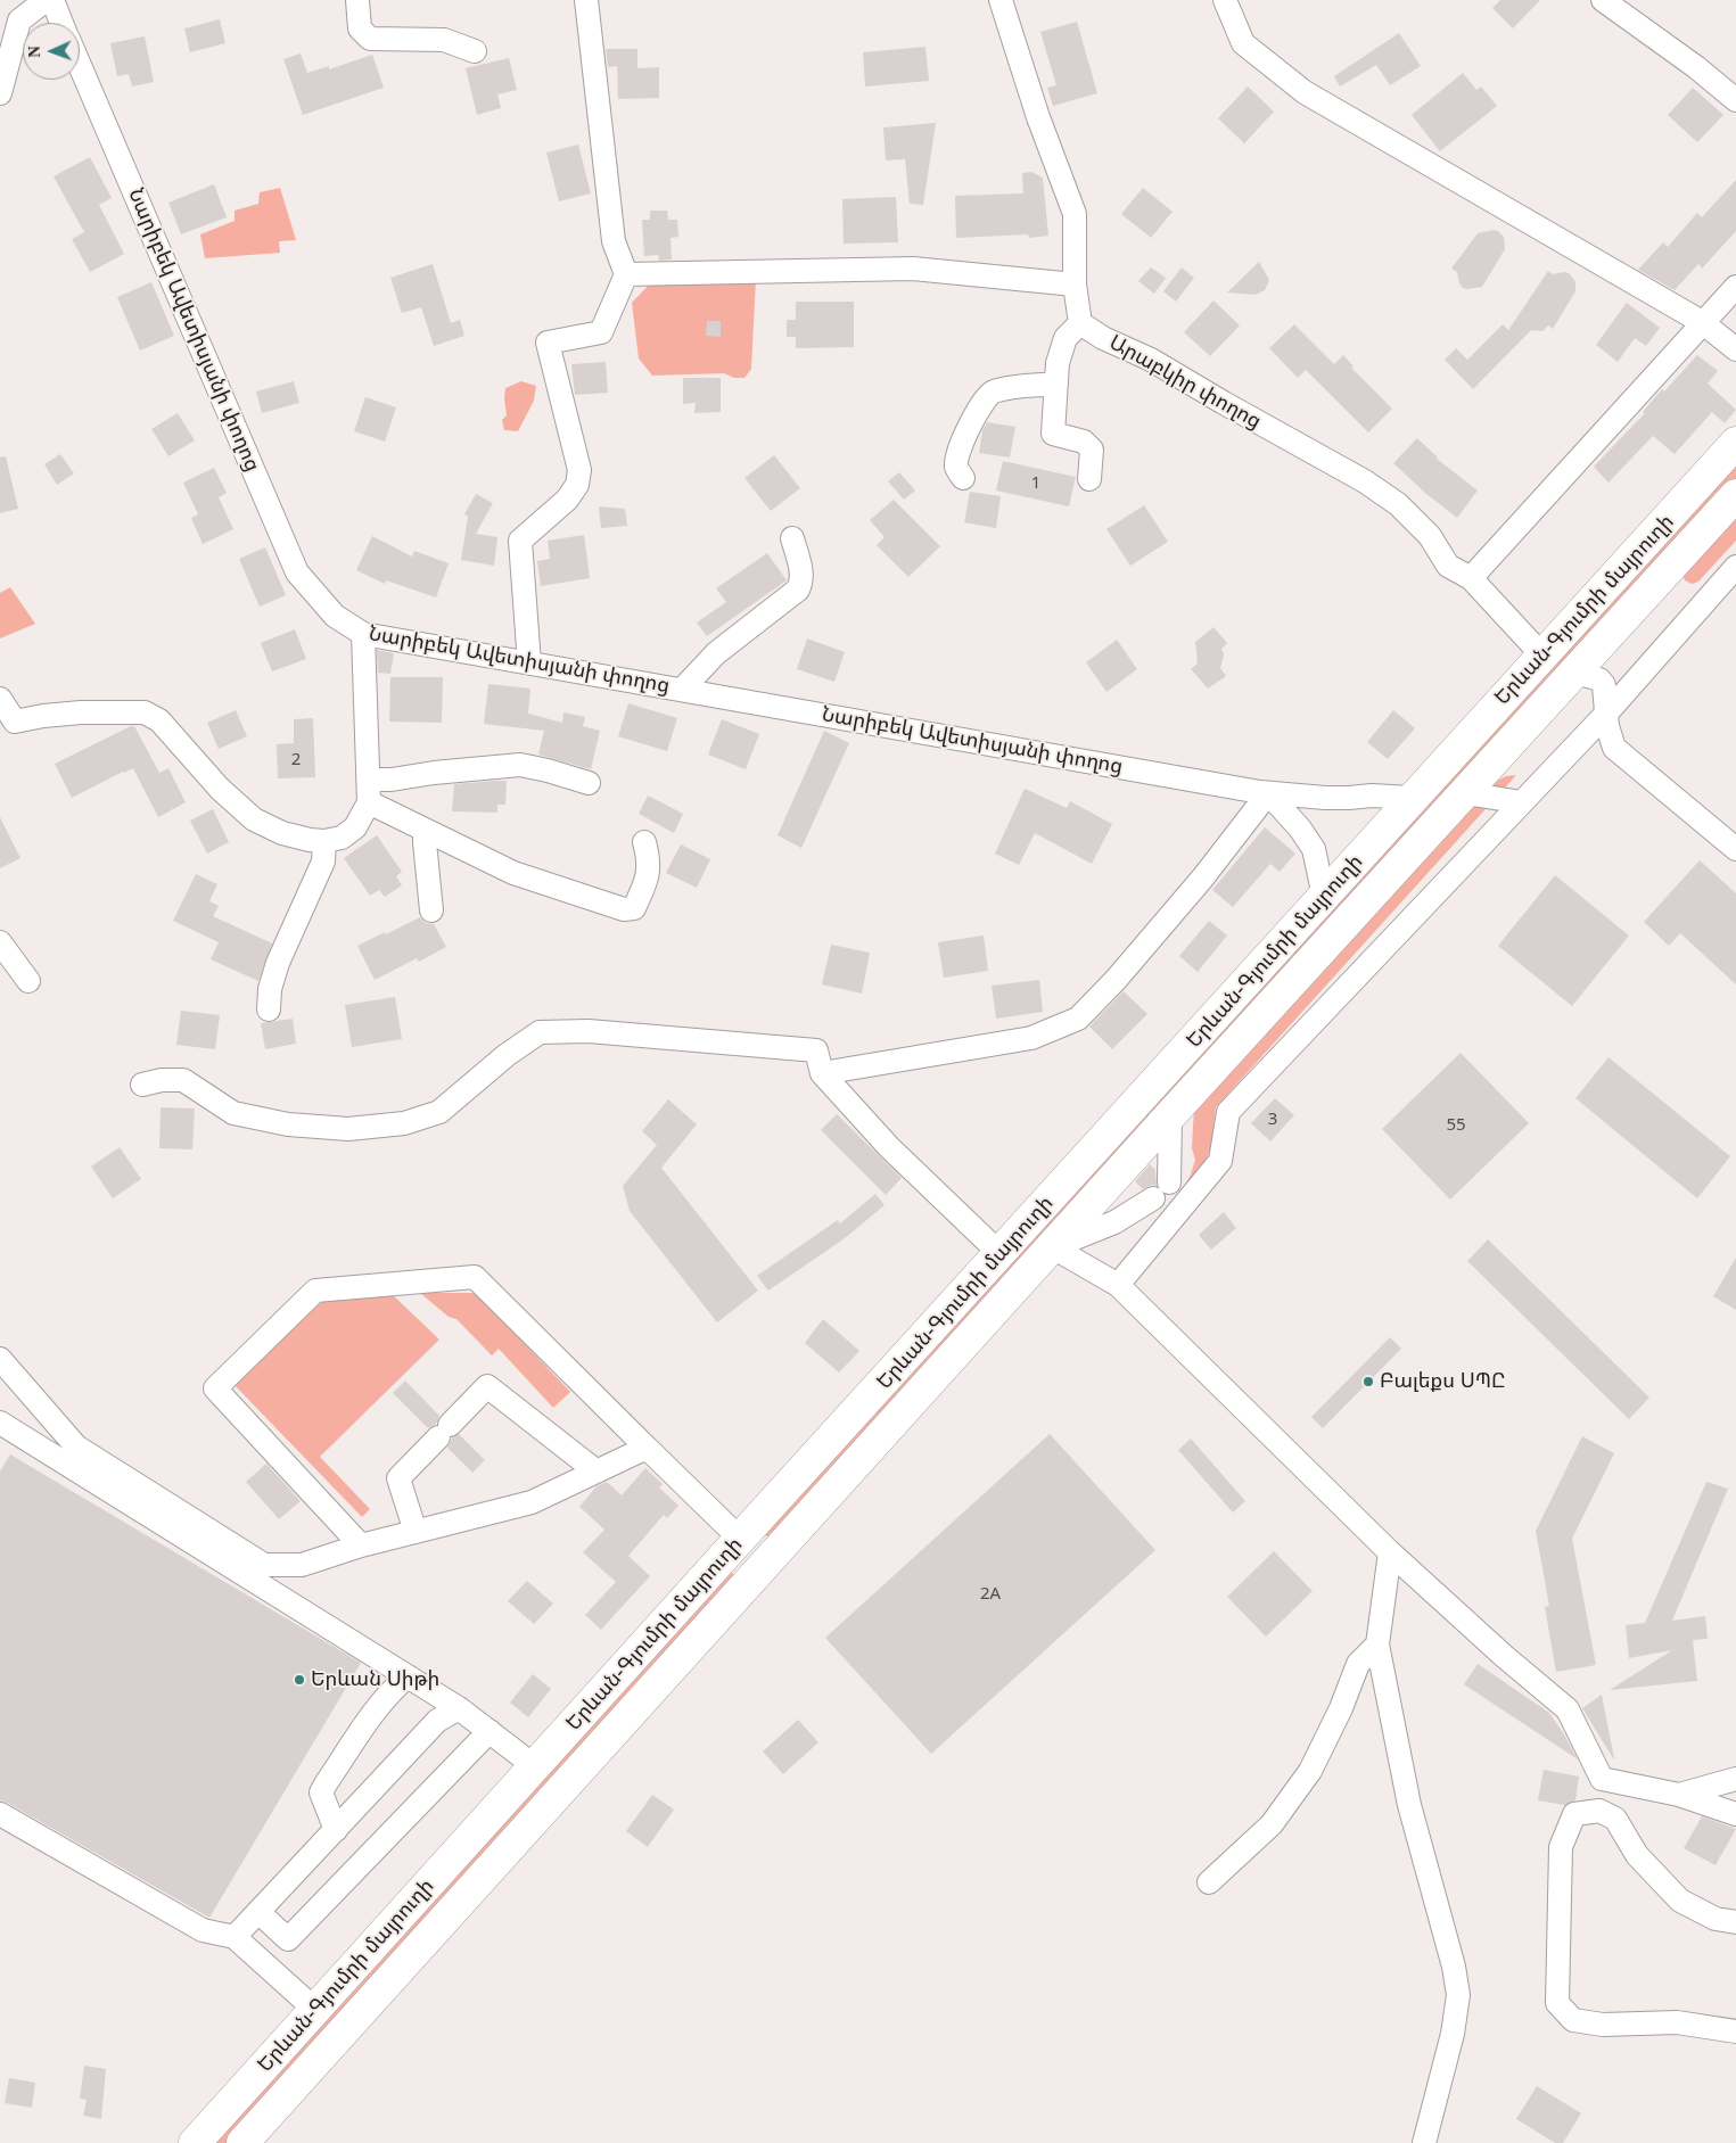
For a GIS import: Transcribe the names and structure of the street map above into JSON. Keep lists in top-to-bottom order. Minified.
{"streets":{"highway":["Երևան-Գյումրի մայրուղի"],"street":["Նարիբեկ Ավետիսյանի փողոց","Արաբկիր փողոց"]},"crossings":[["Նարիբեկ Ավետիսյանի փողոց","Երևան-Գյումրի մայրուղի"],["Արաբկիր փողոց","Երևան-Գյումրի մայրուղի"]],"places":["Բալեքս ՍՊԸ","Երևան Սիթի"],"house_numbers":["1","2","3","55","2A"],"north":"left"}
